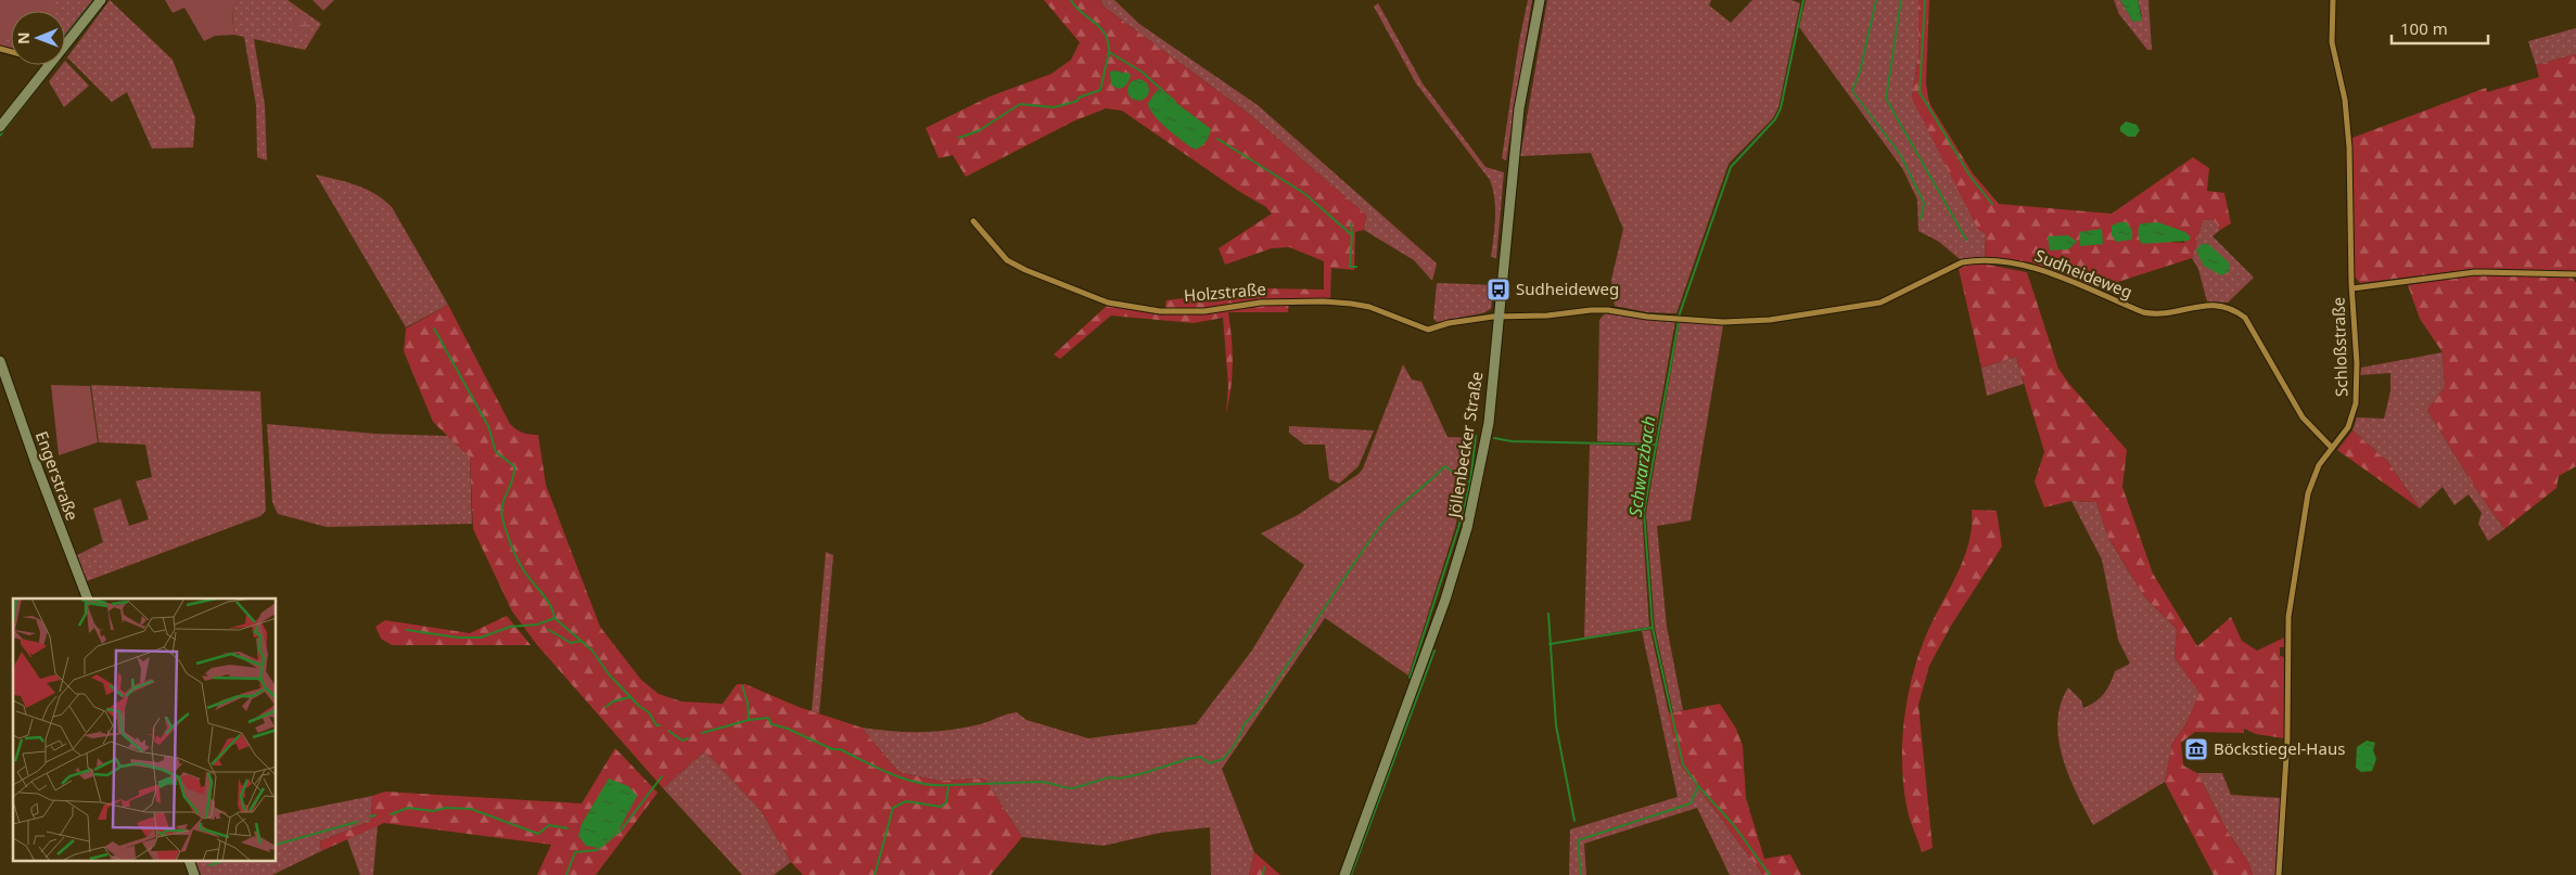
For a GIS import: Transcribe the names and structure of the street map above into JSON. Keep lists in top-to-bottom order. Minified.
{"streets":{"street":["Sudheideweg","Holzstraße","Schloßstraße","Jöllenbecker Straße","Engerstraße"]},"crossings":[["Sudheideweg","Holzstraße"],["Sudheideweg","Schloßstraße"],["Sudheideweg","Jöllenbecker Straße"],["Holzstraße","Jöllenbecker Straße"]],"water":["Schwarzbach"],"places":{"bus stop":["Sudheideweg"],"museum":["Böckstiegel-Haus"]},"scale_bar":"100 m","north":"left"}
